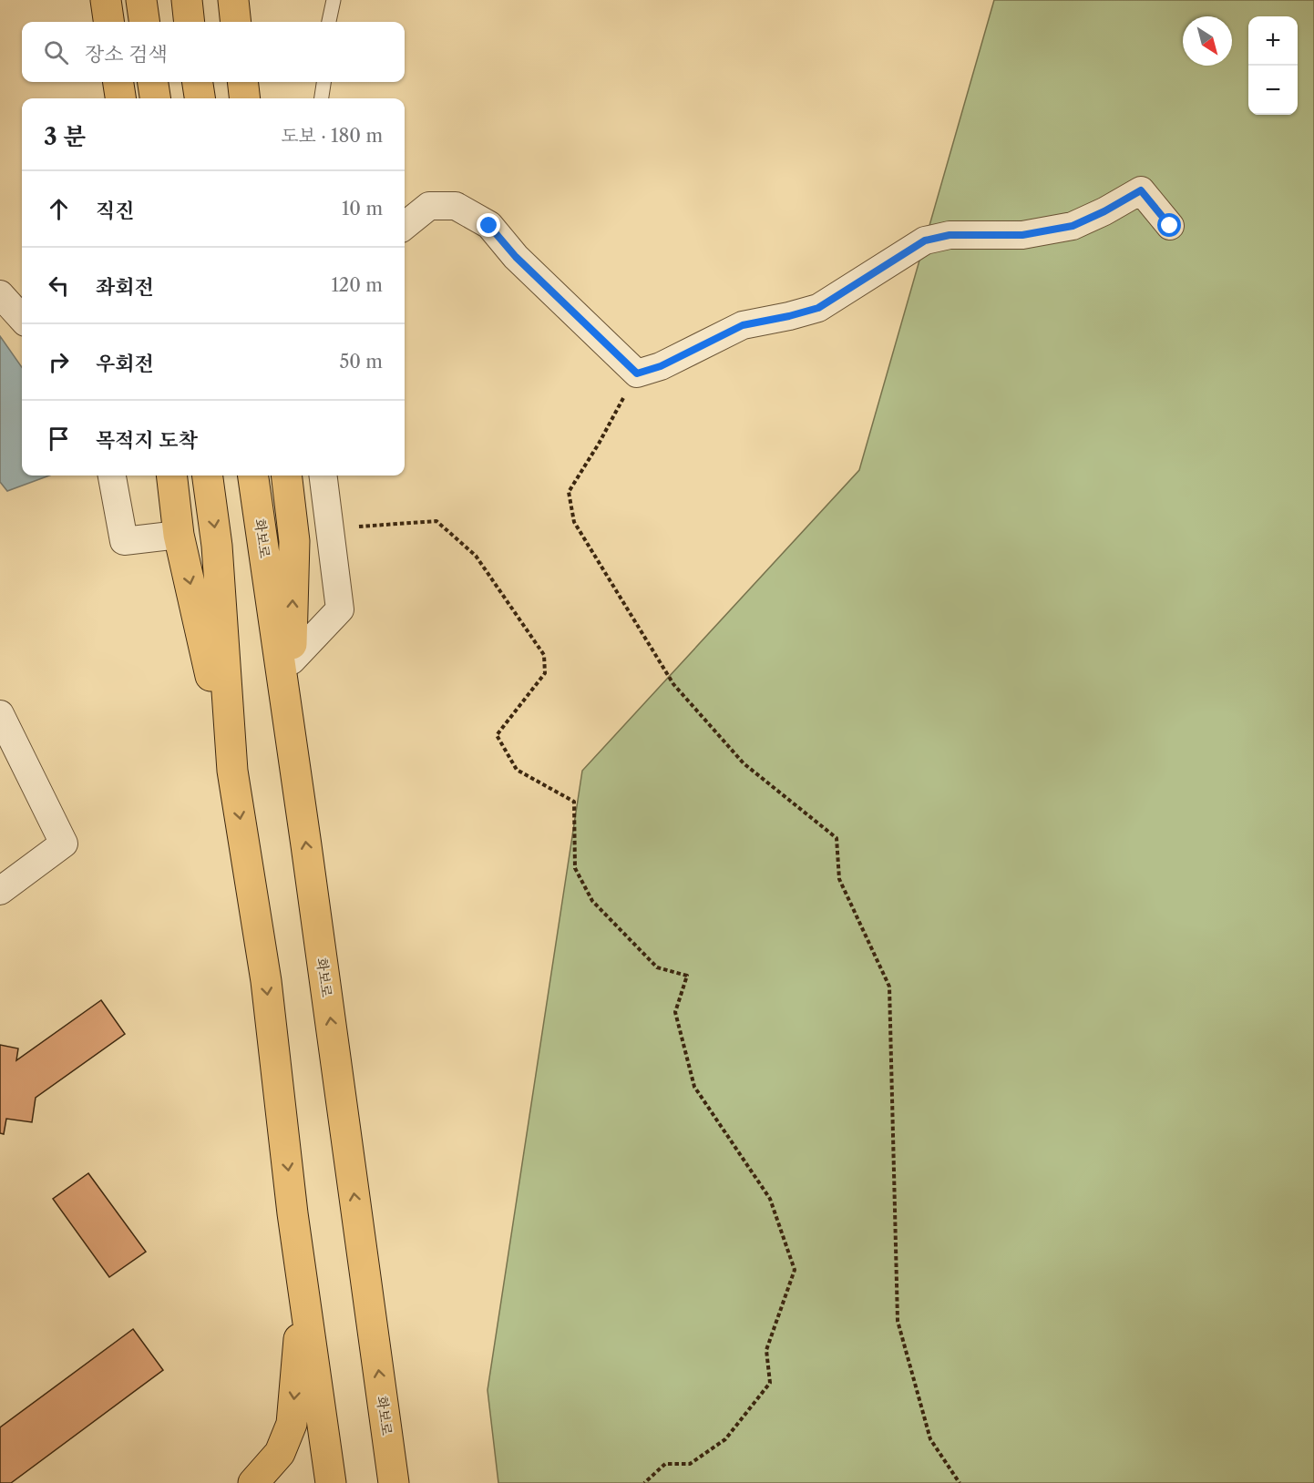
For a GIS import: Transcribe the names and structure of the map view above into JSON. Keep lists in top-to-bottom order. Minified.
{"streets":{"highway":["화보로"]},"north":"bottom right","page":{"map_buttons":["+","−"],"search":"장소 검색","heading":["3 분","도보 · 180 m"],"list":[["직진","10 m"],["좌회전","120 m"],["우회전","50 m"],"목적지 도착"]}}
